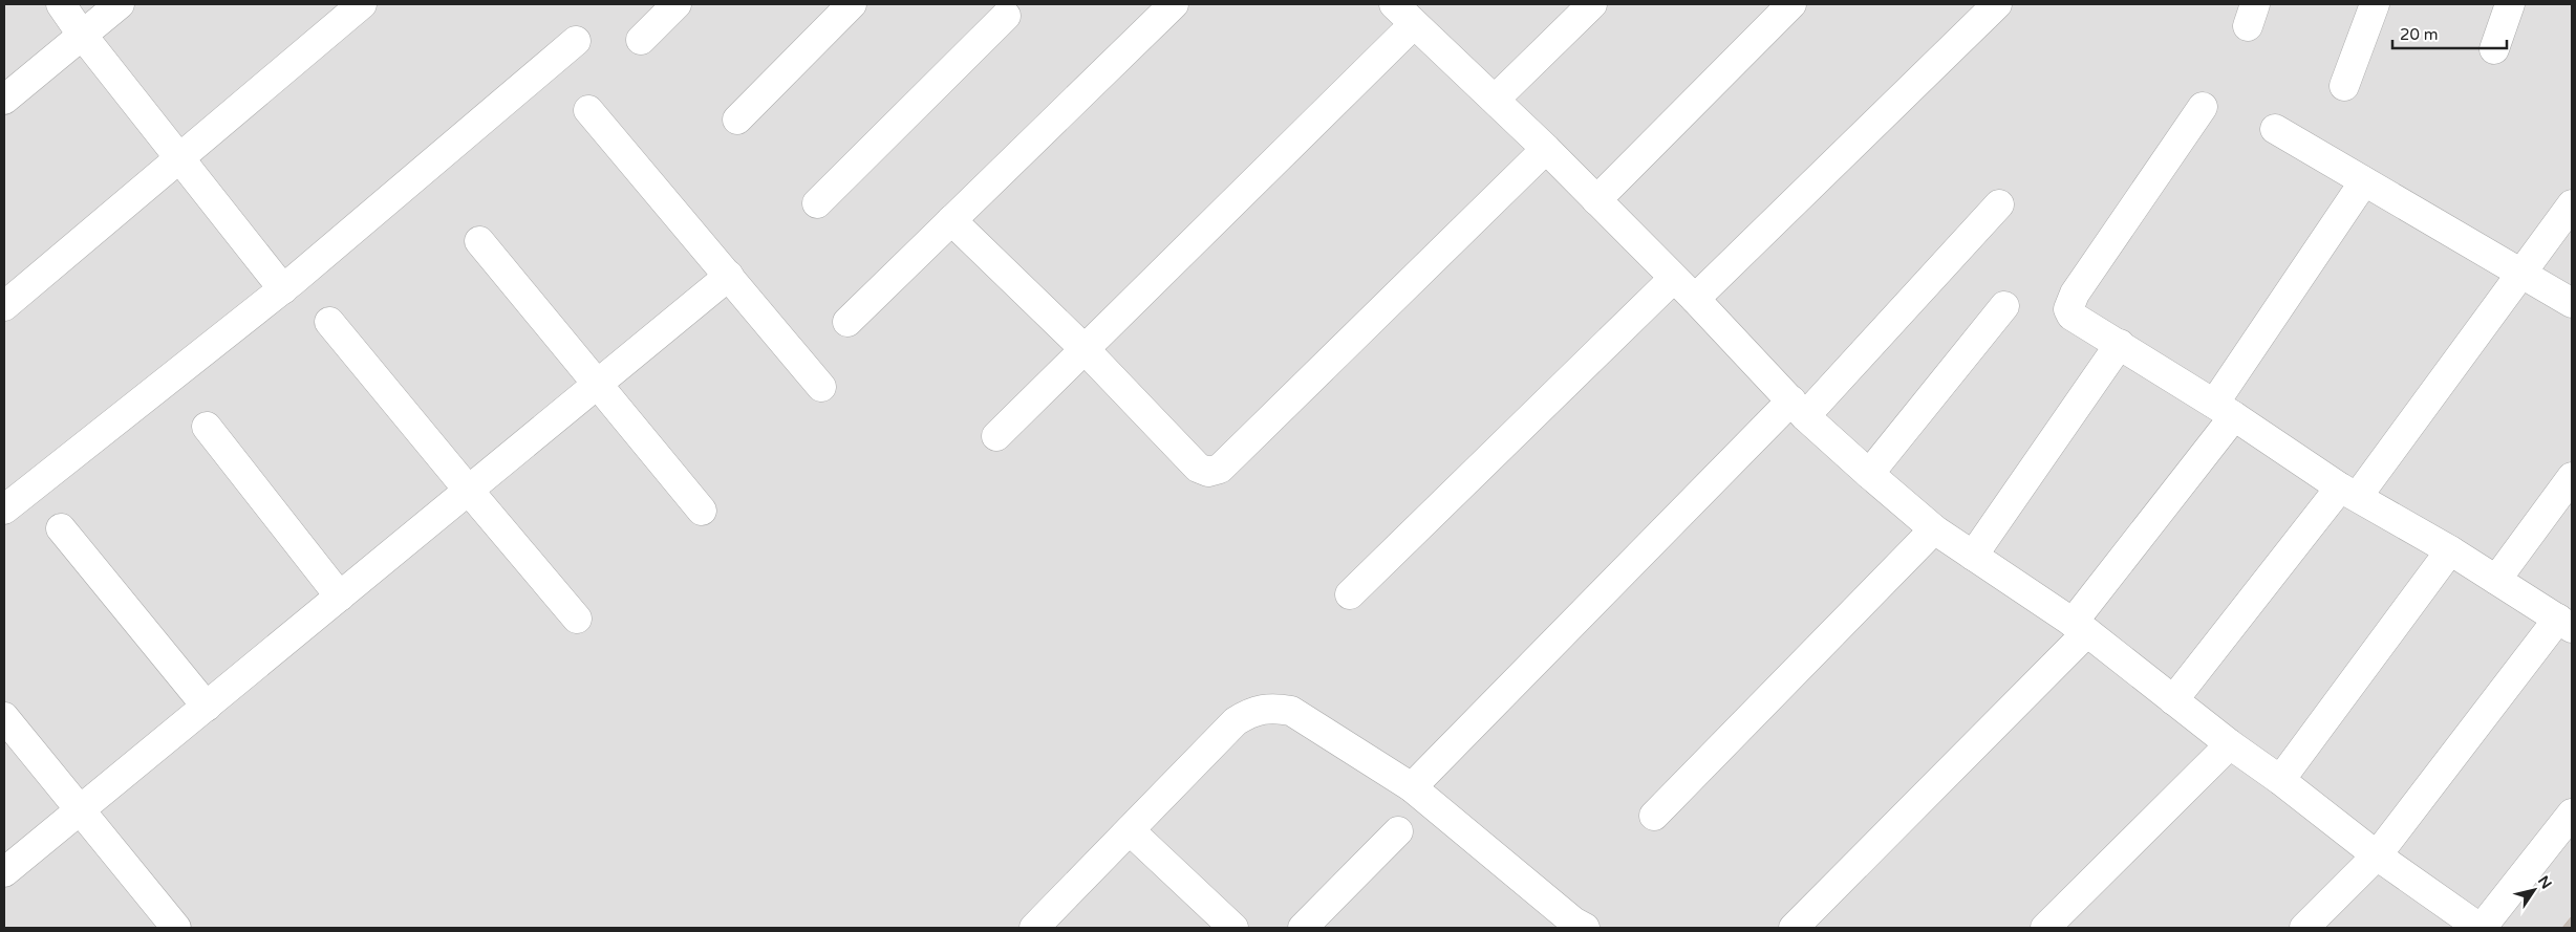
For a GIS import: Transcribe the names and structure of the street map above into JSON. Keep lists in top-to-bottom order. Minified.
{"scale_bar":"20 m","north":"top right"}
